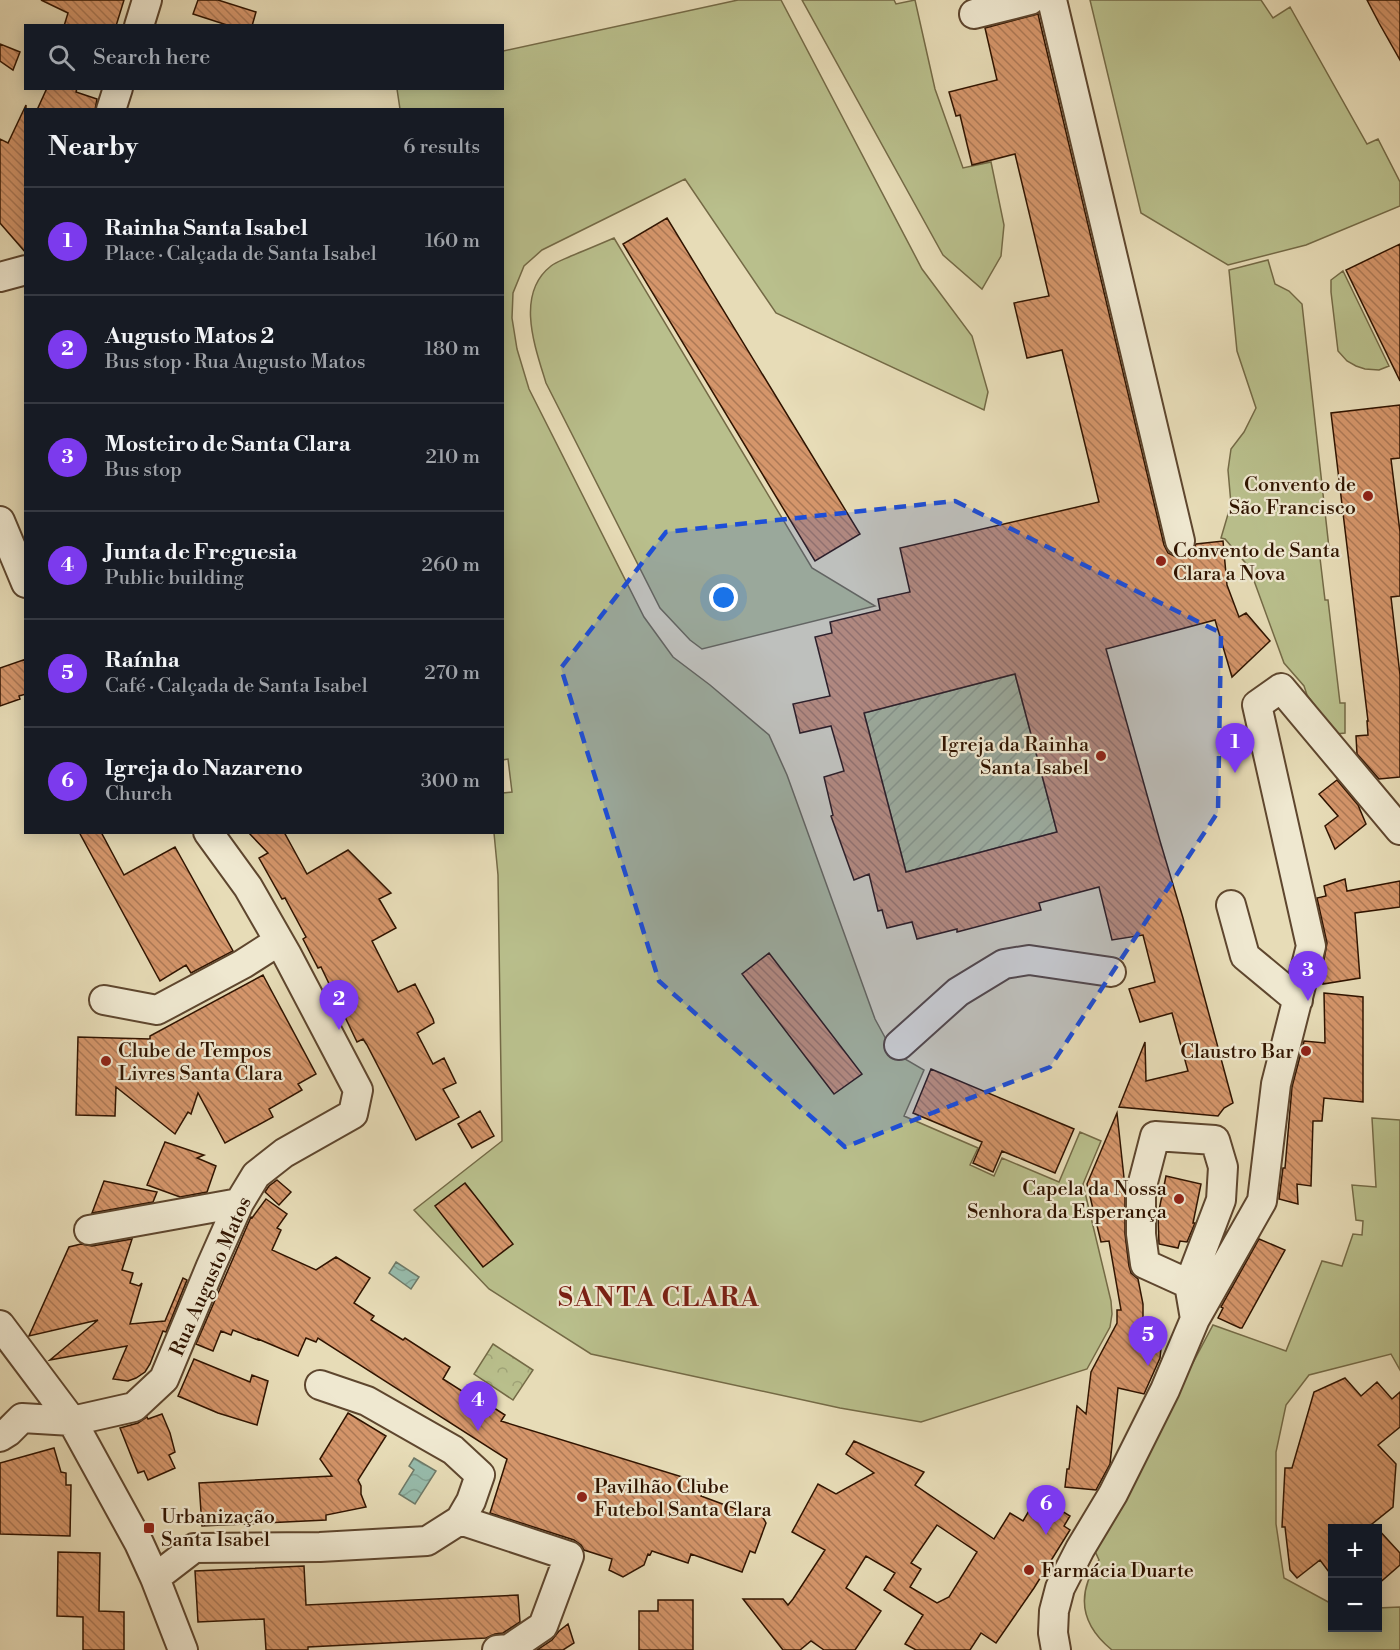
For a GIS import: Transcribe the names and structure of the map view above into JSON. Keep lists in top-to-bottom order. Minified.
{"streets":{"street":["Rua Augusto Matos"]},"districts":["SANTA CLARA"],"places":{"other":["Convento de São Francisco","Convento de Santa Clara a Nova","Igreja da Rainha Santa Isabel","Claustro Bar","Clube de Tempos Livres Santa Clara","Capela da Nossa Senhora da Esperança","Pavilhão Clube Futebol Santa Clara","Farmácia Duarte"],"transit":["Urbanização Santa Isabel"]},"page":{"search":"Search here","heading":["Nearby","6 results"],"list":[{"mark":"1","name":"Rainha Santa Isabel","note":"Place · Calçada de Santa Isabel","value":"160 m"},{"mark":"2","name":"Augusto Matos 2","note":"Bus stop · Rua Augusto Matos","value":"180 m"},{"mark":"3","name":"Mosteiro de Santa Clara","note":"Bus stop","value":"210 m"},{"mark":"4","name":"Junta de Freguesia","note":"Public building","value":"260 m"},{"mark":"5","name":"Raínha","note":"Café · Calçada de Santa Isabel","value":"270 m"},{"mark":"6","name":"Igreja do Nazareno","note":"Church","value":"300 m"}],"pins":["1","3","2","5","4","6"],"map_buttons":["+","−"]}}
